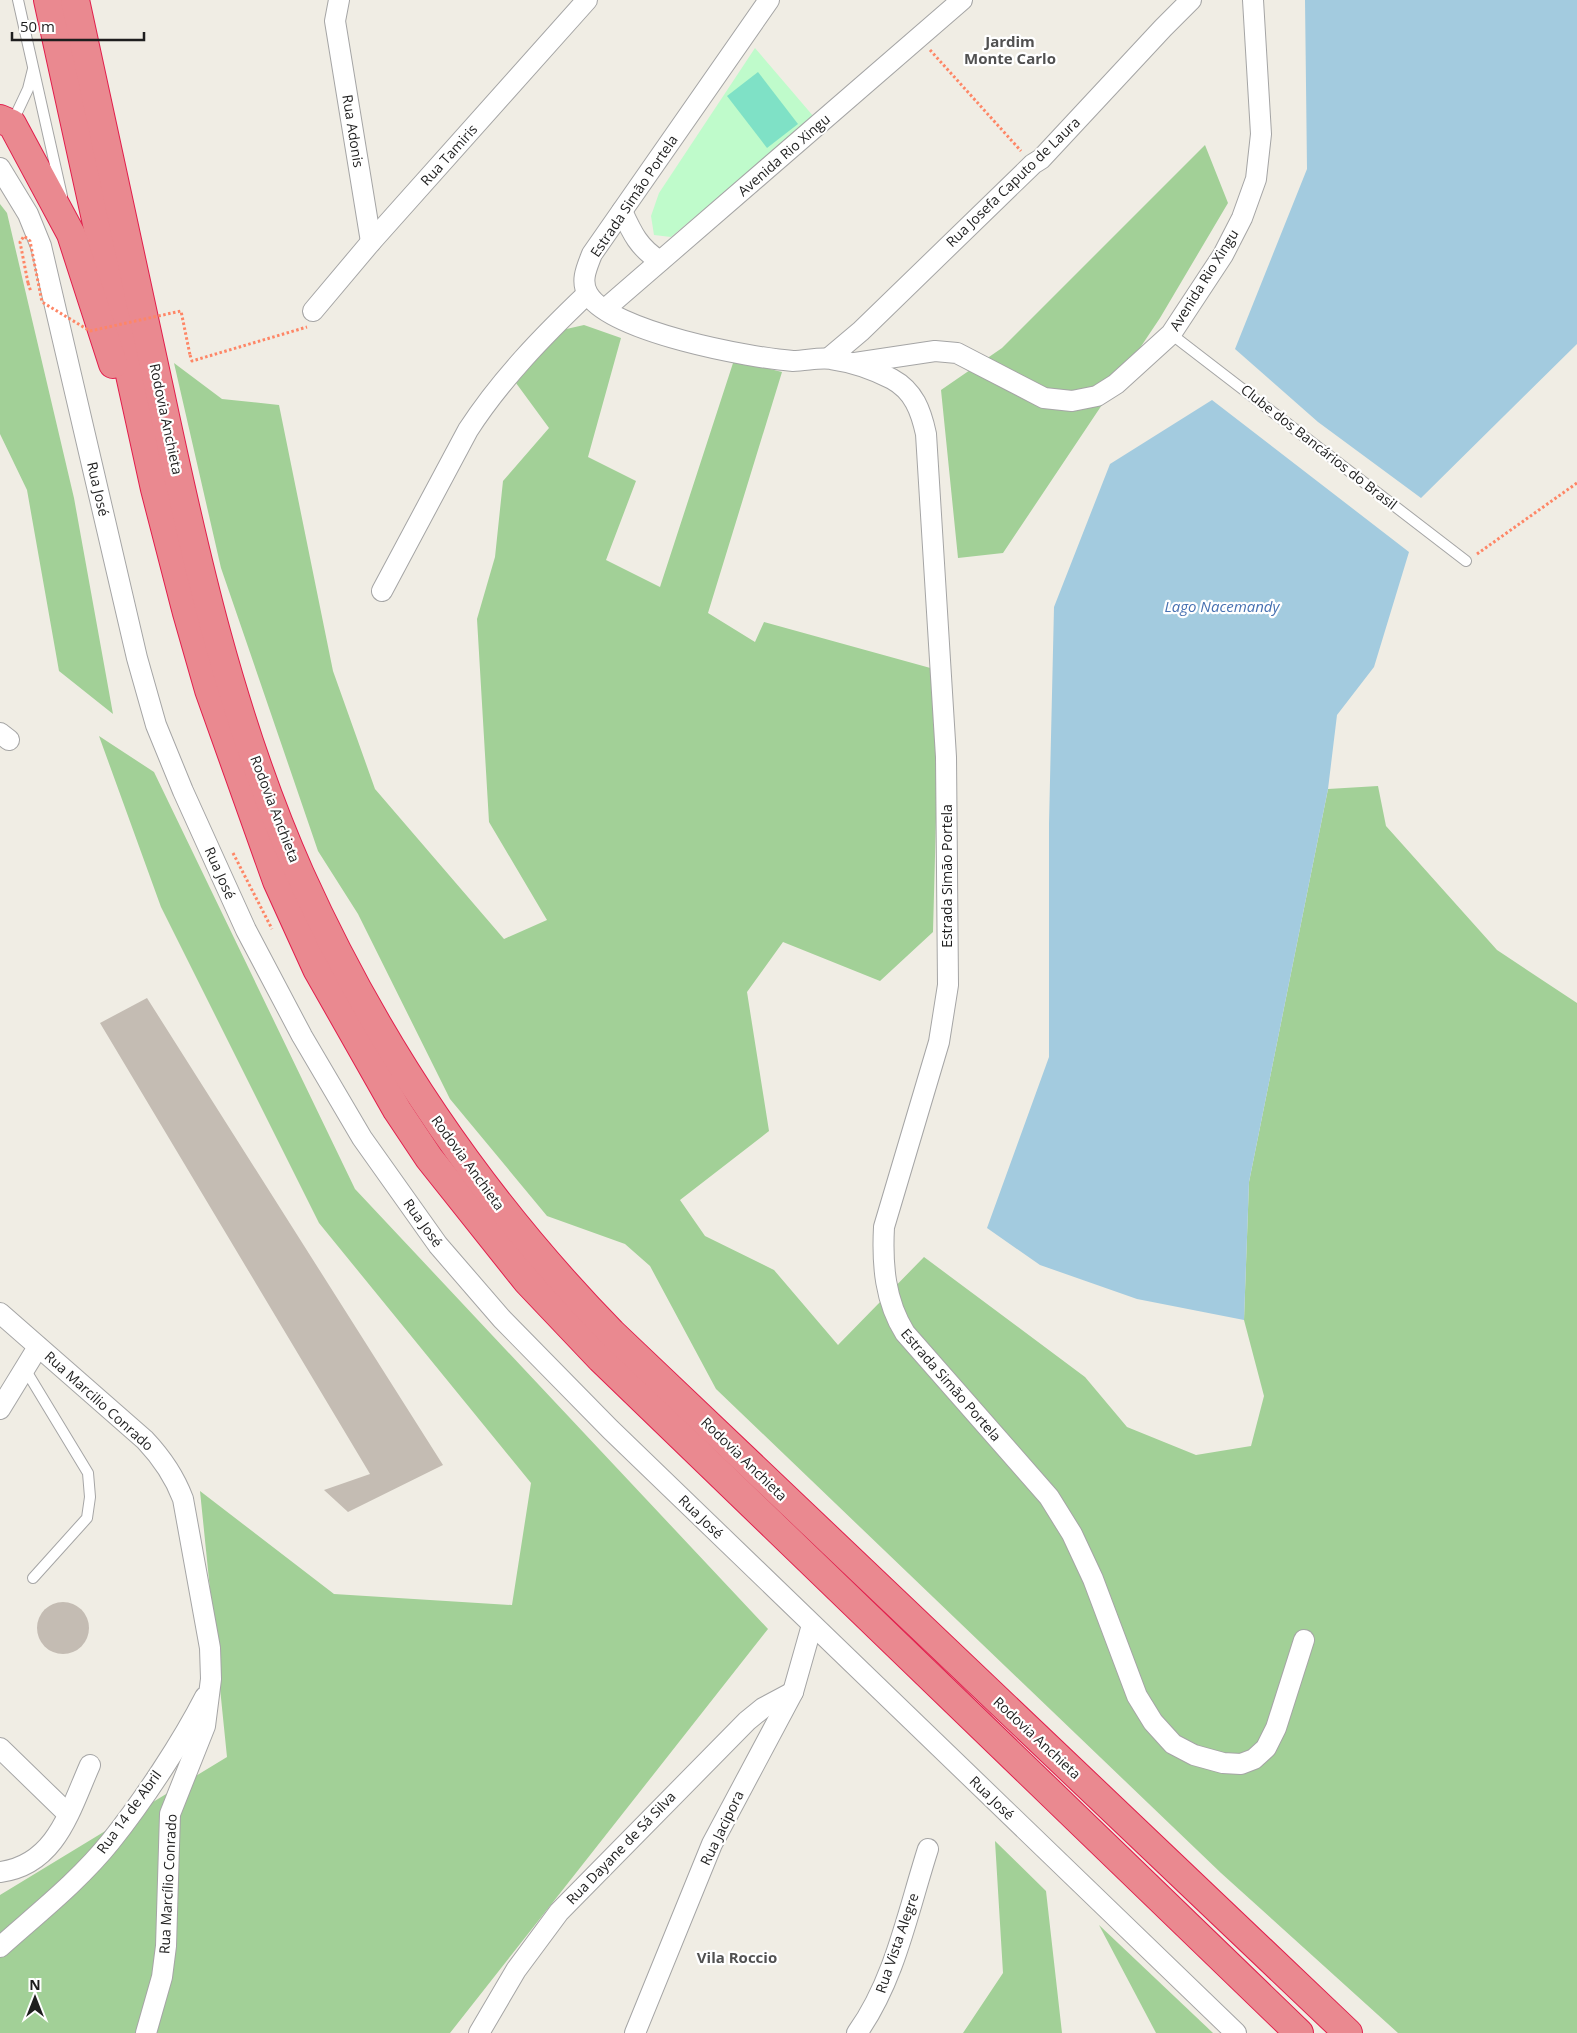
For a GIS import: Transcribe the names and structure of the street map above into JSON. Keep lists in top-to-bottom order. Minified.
{"streets":{"highway":["Rodovia Anchieta"],"street":["Rua Adonis","Rua Tamiris","Avenida Rio Xingu","Rua Josefa Caputo de Laura","Estrada Simão Portela","Rua José","Rua Marcilio Conrado","Rua 14 de Abril","Rua Jacipora","Rua Dayane de Sá Silva","Rua Marcílio Conrado","Rua Vista Alegre"],"lane":["Clube dos Bancários do Brasil"]},"crossings":[["Rua Adonis","Rua Tamiris"],["Avenida Rio Xingu","Estrada Simão Portela"],["Avenida Rio Xingu","Clube dos Bancários do Brasil"],["Rua Josefa Caputo de Laura","Estrada Simão Portela"],["Rua José","Rua Jacipora"],["Rua Marcilio Conrado","Rua 14 de Abril"],["Rua Marcilio Conrado","Rua Marcílio Conrado"],["Rua 14 de Abril","Rua Marcílio Conrado"],["Rua Jacipora","Rua Dayane de Sá Silva"]],"districts":["Jardim Monte Carlo","Vila Roccio"],"water":["Lago Nacemandy"],"scale_bar":"50 m","north":"top"}
